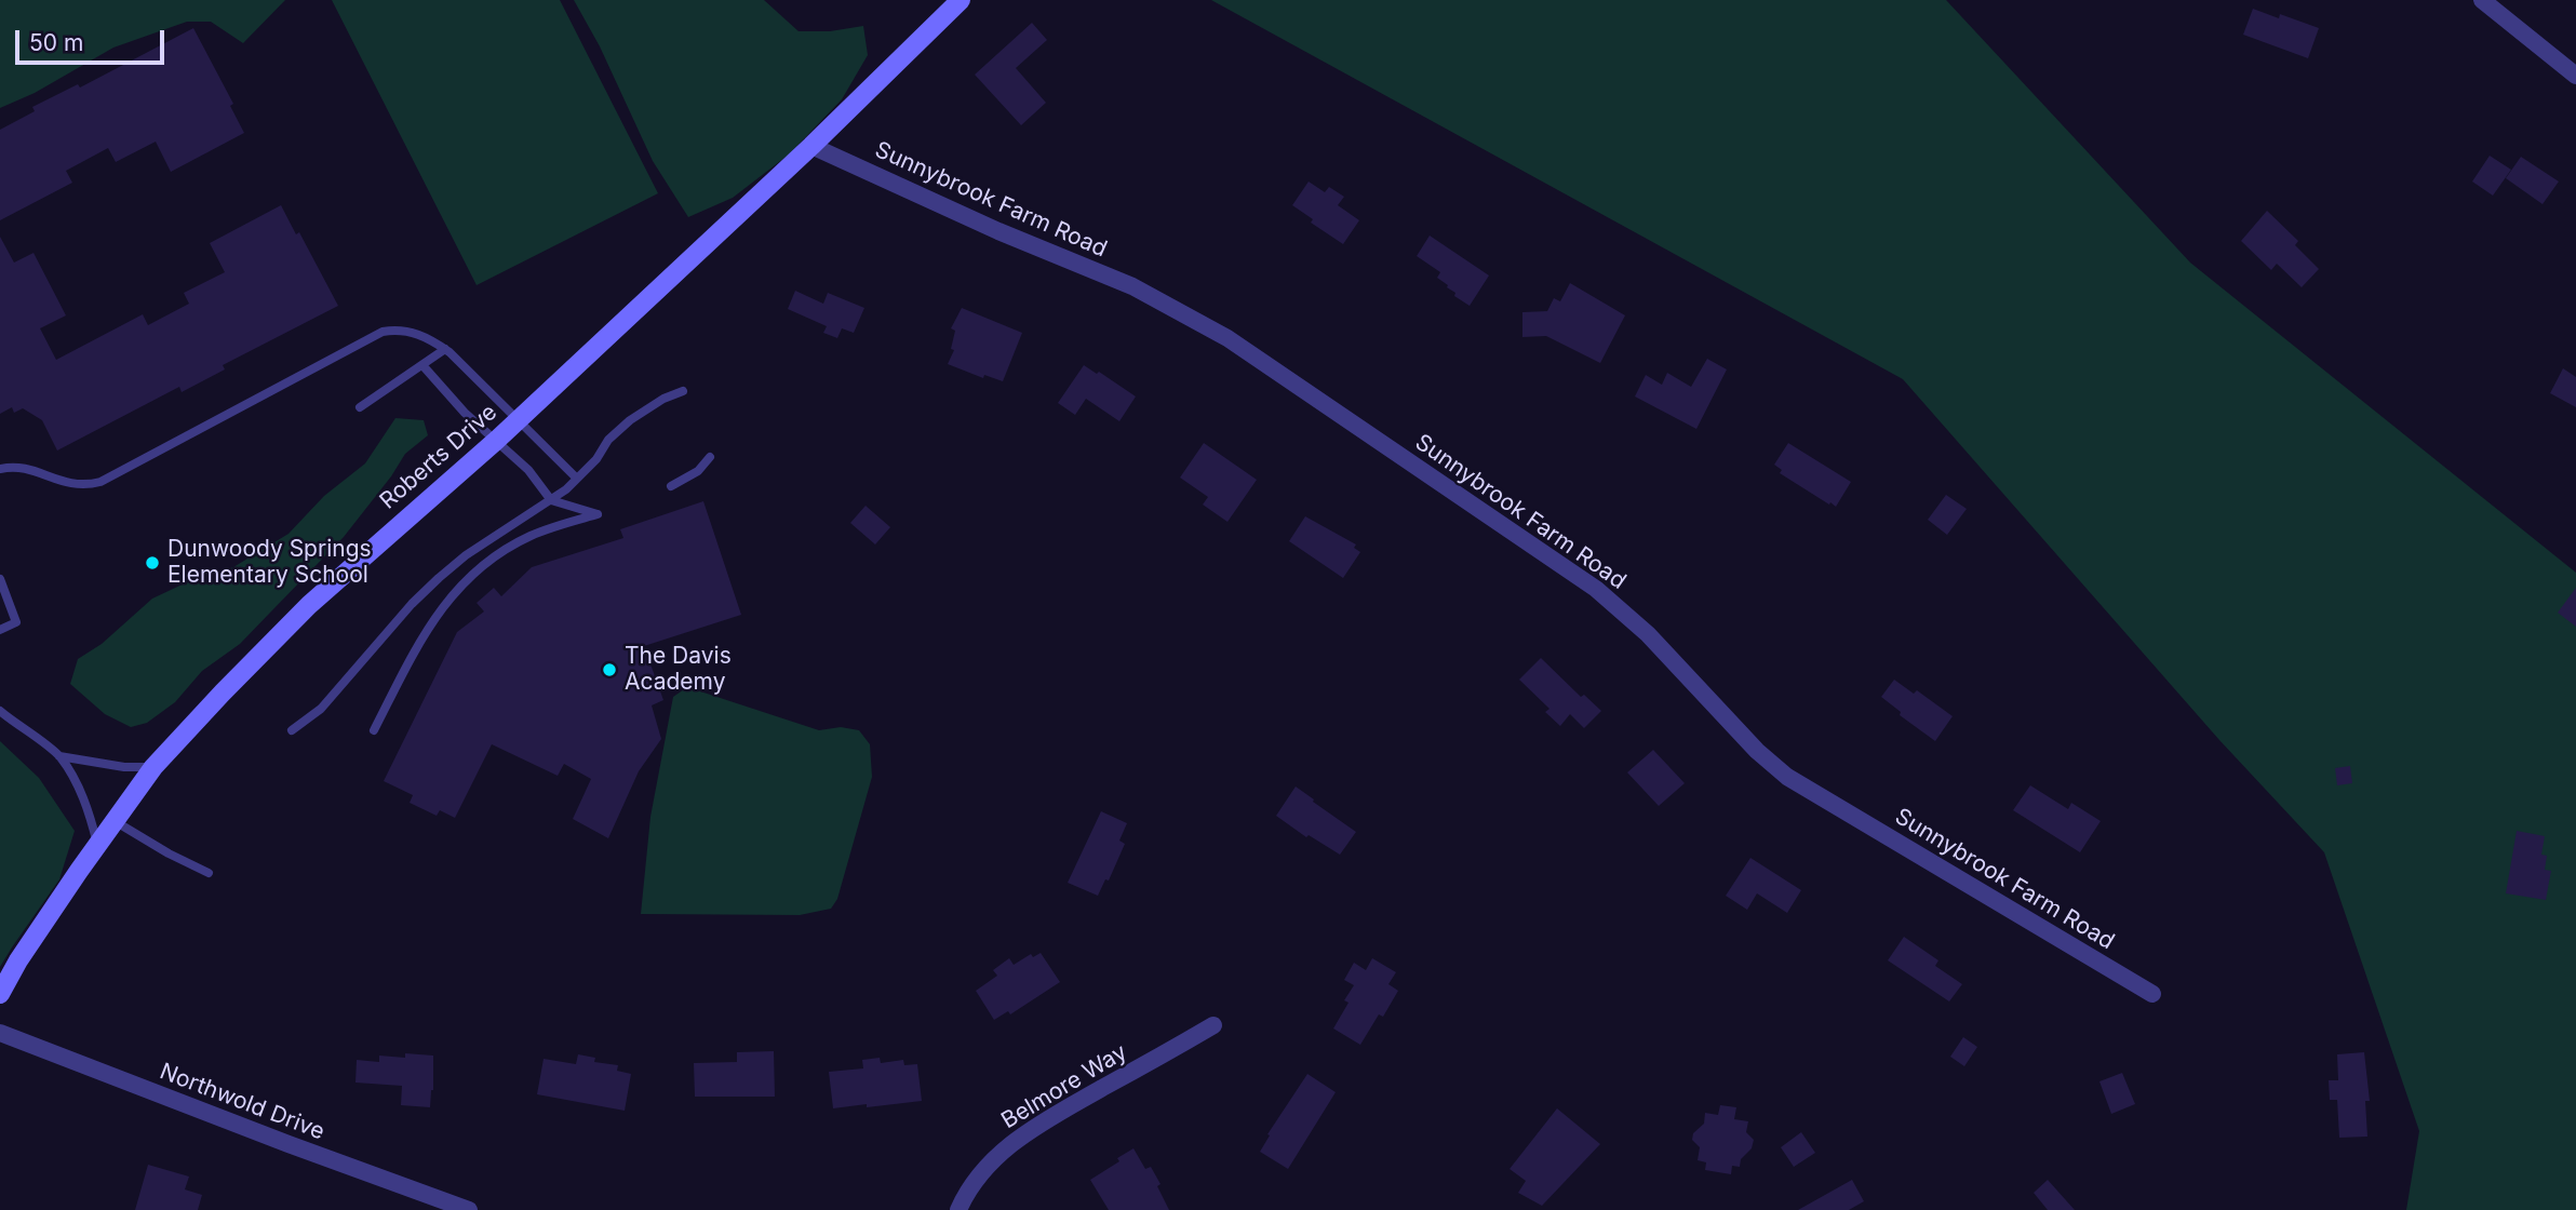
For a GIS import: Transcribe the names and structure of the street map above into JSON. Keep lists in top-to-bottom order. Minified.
{"streets":{"street":["Sunnybrook Farm Road","Roberts Drive","Belmore Way","Northwold Drive"]},"crossings":[["Sunnybrook Farm Road","Roberts Drive"]],"places":["Dunwoody Springs Elementary School","The Davis Academy"],"scale_bar":"50 m"}
